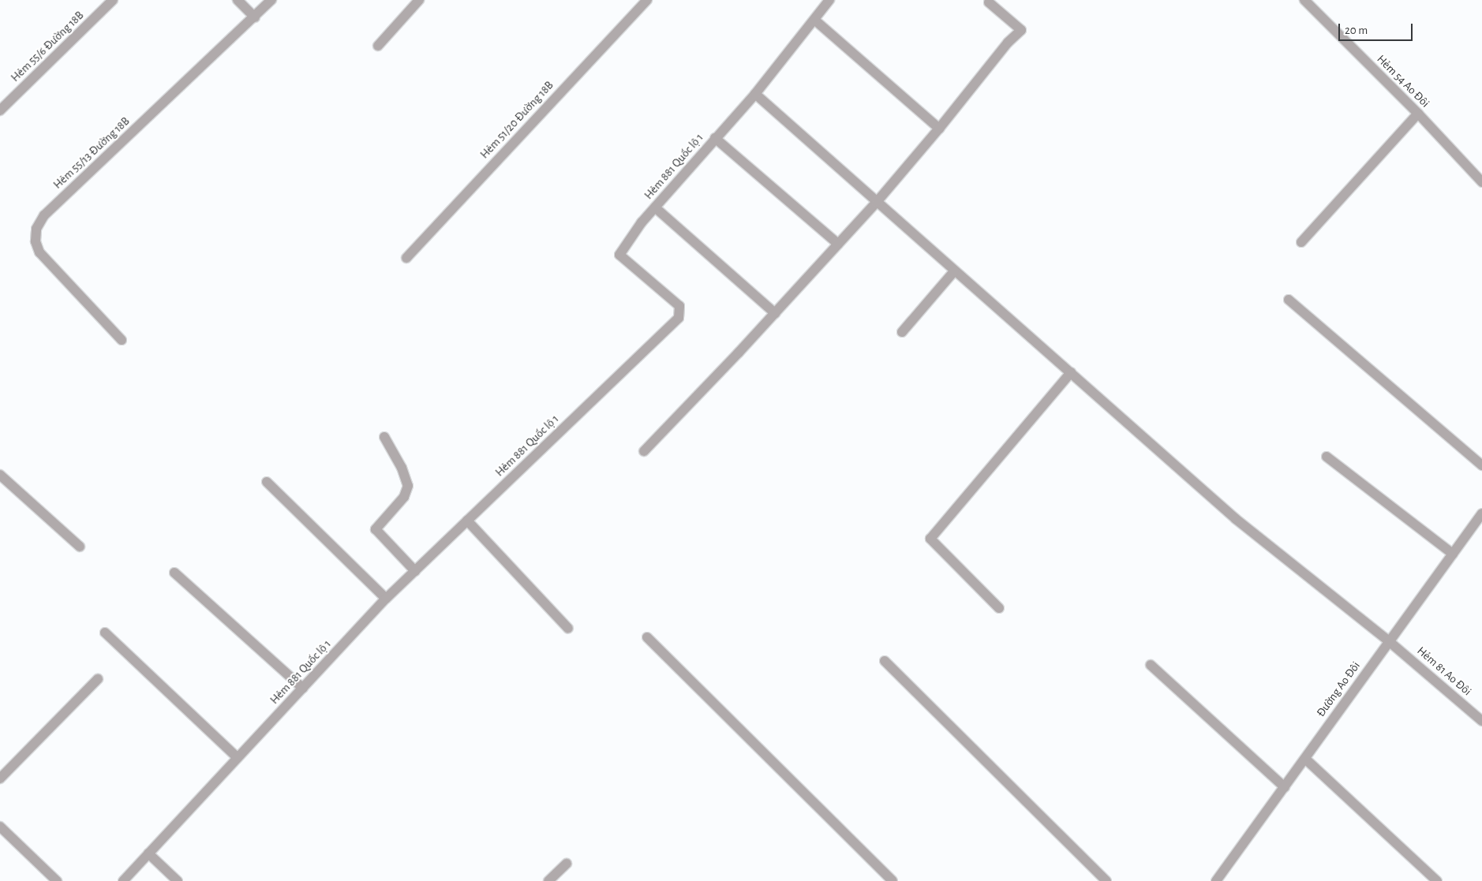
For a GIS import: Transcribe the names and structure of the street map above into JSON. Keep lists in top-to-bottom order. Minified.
{"streets":{"street":["Hẻm 55/6 Đường 18B","Hẻm 54 Ao Đôi","Hẻm 51/20 Đường 18B","Hẻm 55/13 Đường 18B","Hẻm 881 Quốc lộ 1","Hẻm 81 Ao Đôi","Đường Ao Đôi"]},"crossings":[["Hẻm 881 Quốc lộ 1","Hẻm 81 Ao Đôi"],["Hẻm 81 Ao Đôi","Đường Ao Đôi"]],"scale_bar":"20 m"}
